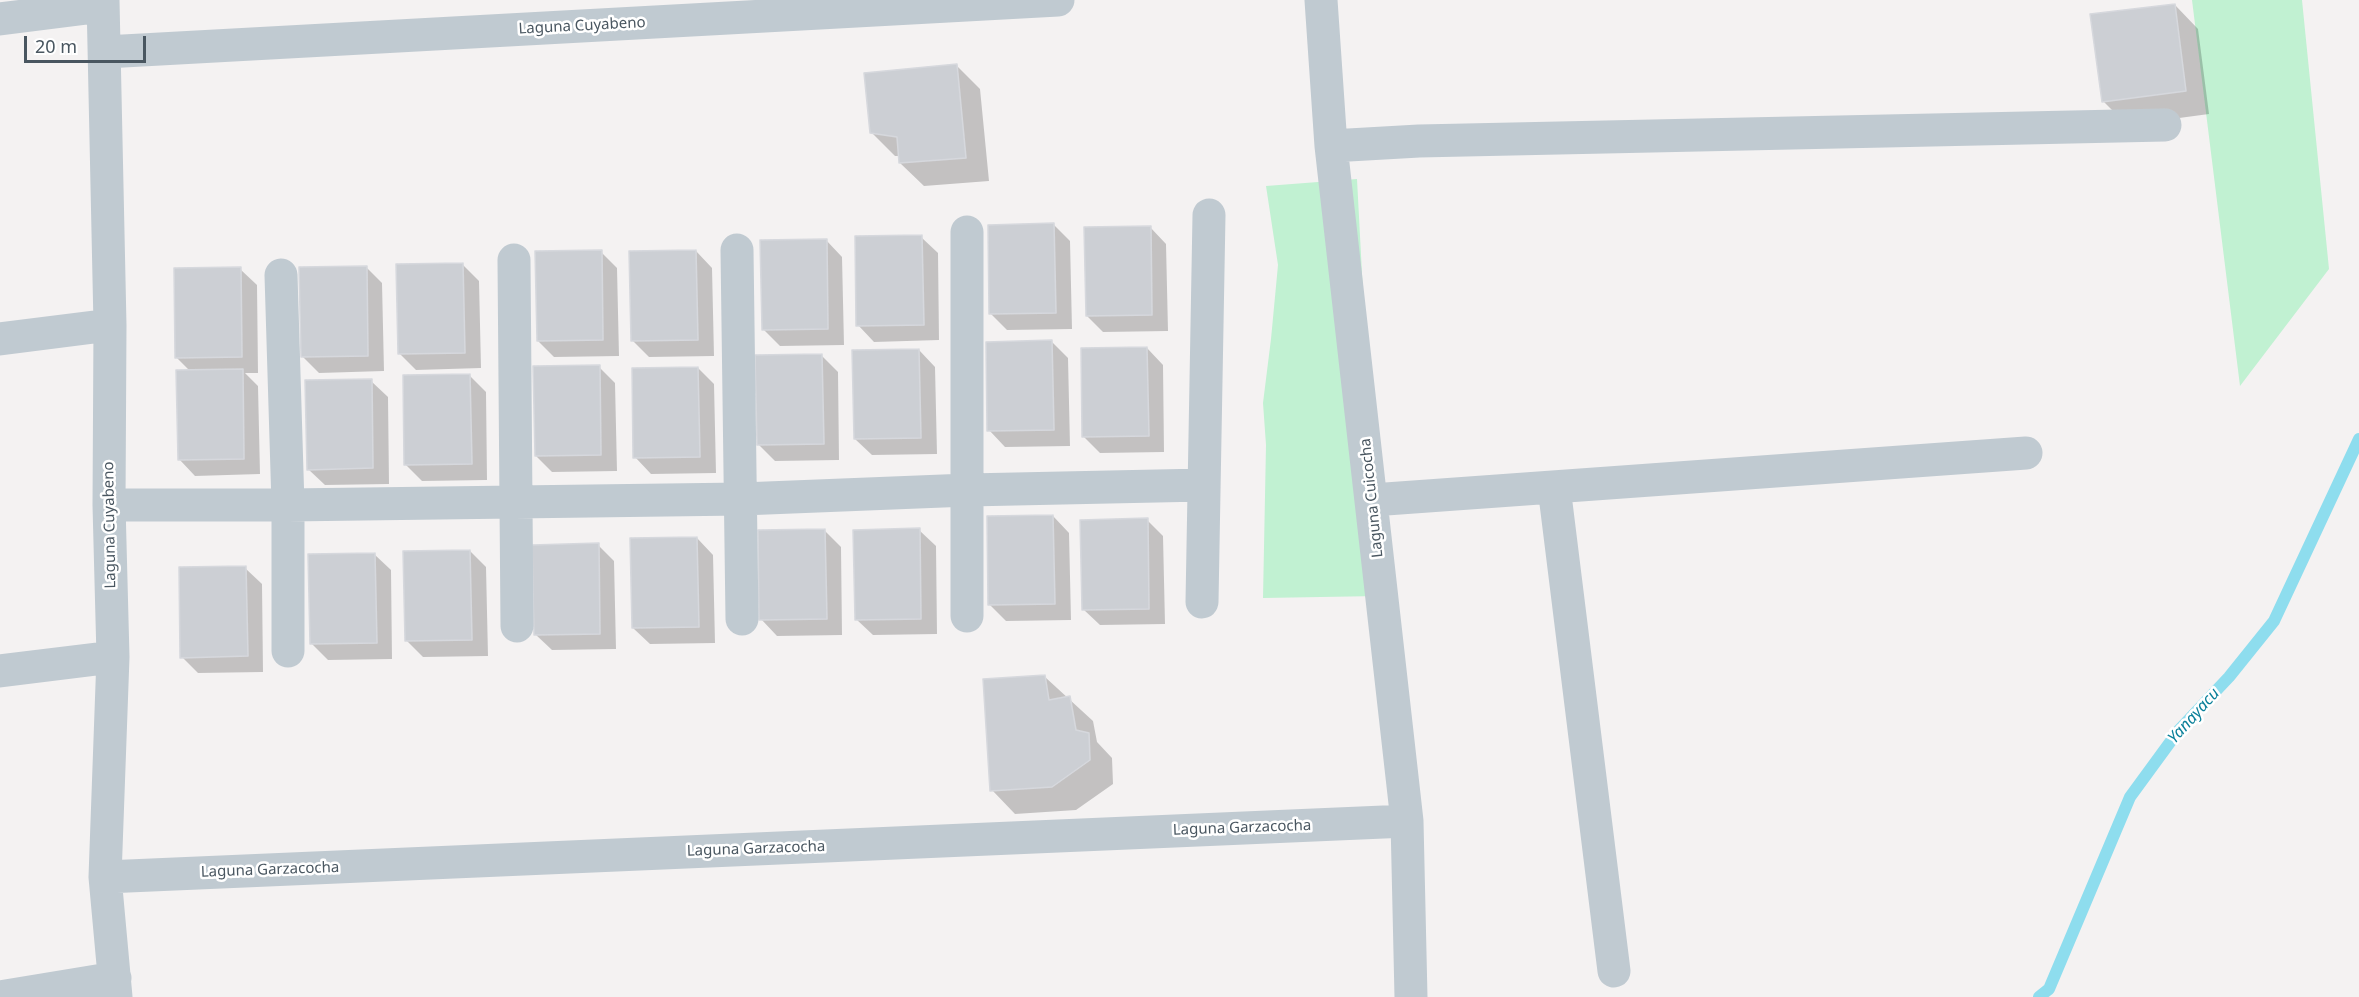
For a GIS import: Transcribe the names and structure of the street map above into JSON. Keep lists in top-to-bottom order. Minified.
{"streets":{"street":["Laguna Cuyabeno","Laguna Cuicocha","Laguna Garzacocha"]},"crossings":[["Laguna Cuyabeno","Laguna Garzacocha"],["Laguna Cuicocha","Laguna Garzacocha"]],"water":["Yanayacu"],"scale_bar":"20 m"}
